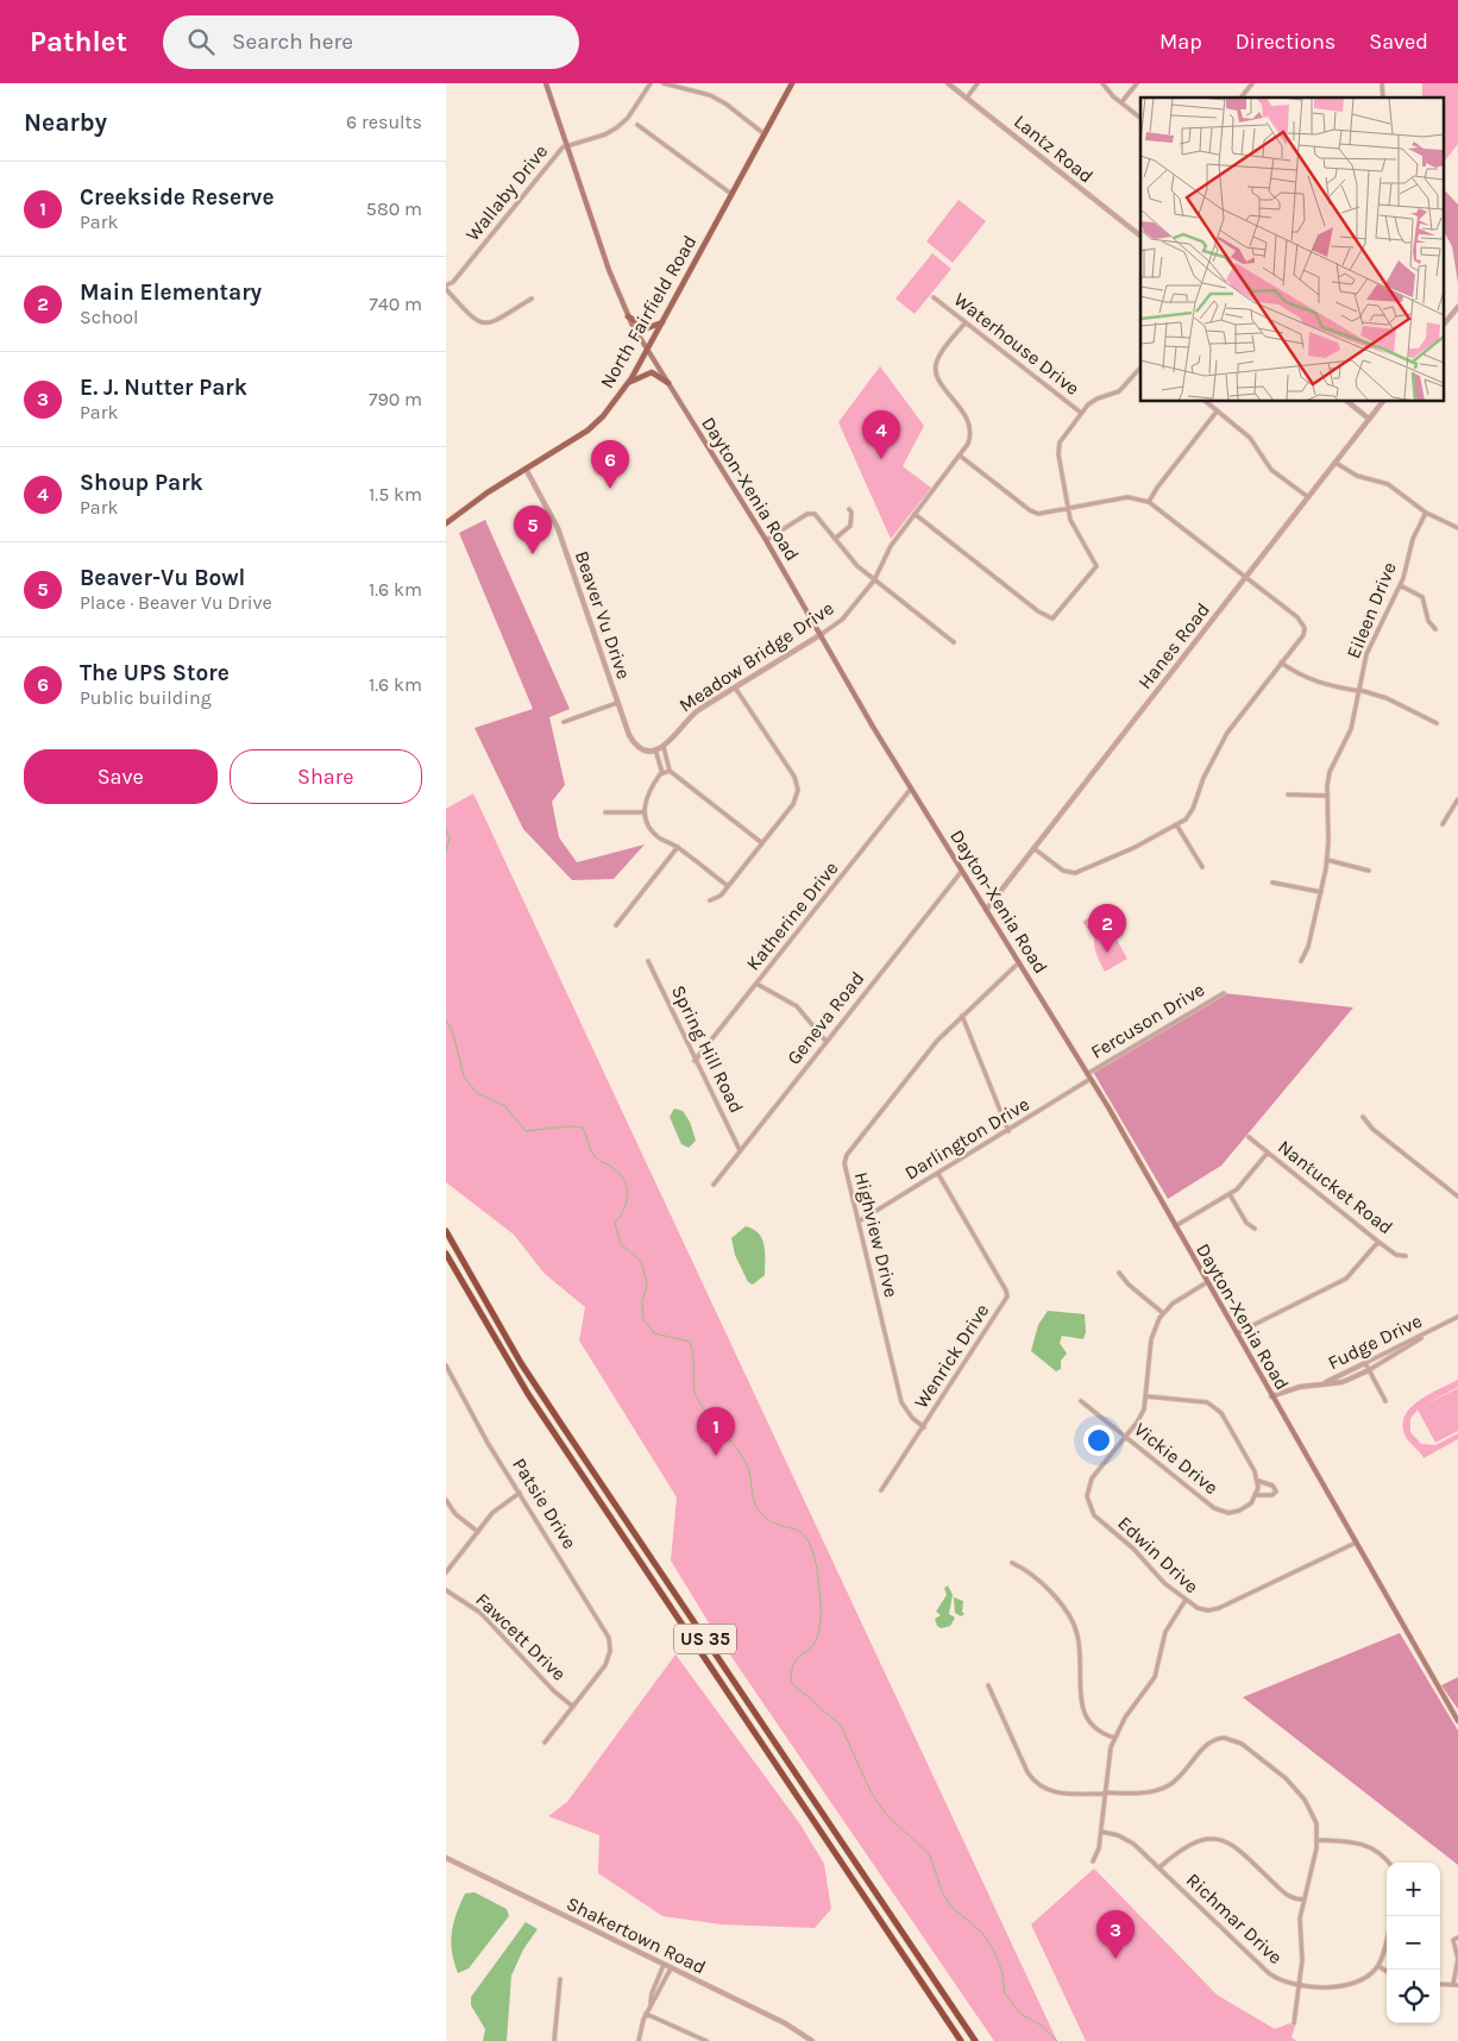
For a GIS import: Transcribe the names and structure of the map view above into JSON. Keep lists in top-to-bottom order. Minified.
{"streets":{"highway":["US 35"],"main road":["North Fairfield Road","Dayton-Xenia Road"],"street":["Lantz Road","Wallaby Drive","Waterhouse Drive","Eileen Drive","Beaver Vu Drive","Hanes Road","Meadow Bridge Drive","Katherine Drive","Geneva Road","Fercuson Drive","Spring Hill Road","Darlington Drive","Nantucket Road","Highview Drive","Fudge Drive","Wenrick Drive","Vickie Drive","Patsie Drive","Edwin Drive","Fawcett Drive","Richmar Drive","Shakertown Road"]},"crossings":[["Wallaby Drive","Dayton-Xenia Road"],["North Fairfield Road","Dayton-Xenia Road"],["North Fairfield Road","Beaver Vu Drive"],["Waterhouse Drive","Meadow Bridge Drive"],["Dayton-Xenia Road","Hanes Road"],["Dayton-Xenia Road","Meadow Bridge Drive"],["Dayton-Xenia Road","Katherine Drive"],["Dayton-Xenia Road","Geneva Road"],["Dayton-Xenia Road","Fercuson Drive"],["Dayton-Xenia Road","Darlington Drive"],["Dayton-Xenia Road","Highview Drive"],["Dayton-Xenia Road","Fudge Drive"],["Dayton-Xenia Road","Edwin Drive"],["Katherine Drive","Spring Hill Road"],["Geneva Road","Spring Hill Road"],["Fercuson Drive","Darlington Drive"],["Darlington Drive","Highview Drive"],["Darlington Drive","Wenrick Drive"],["Highview Drive","Wenrick Drive"],["Vickie Drive","Edwin Drive"],["Patsie Drive","Fawcett Drive"]],"page":{"header":"Pathlet","search":"Search here","nav":["Map","Directions","Saved"],"heading":["Nearby","6 results"],"list":[{"mark":"1","name":"Creekside Reserve","note":"Park","value":"580 m"},{"mark":"2","name":"Main Elementary","note":"School","value":"740 m"},{"mark":"3","name":"E. J. Nutter Park","note":"Park","value":"790 m"},{"mark":"4","name":"Shoup Park","note":"Park","value":"1.5 km"},{"mark":"5","name":"Beaver-Vu Bowl","note":"Place · Beaver Vu Drive","value":"1.6 km"},{"mark":"6","name":"The UPS Store","note":"Public building","value":"1.6 km"}],"pins":["4","6","5","2","1","3"],"buttons":["Save","Share"],"map_buttons":["+","−"]}}
